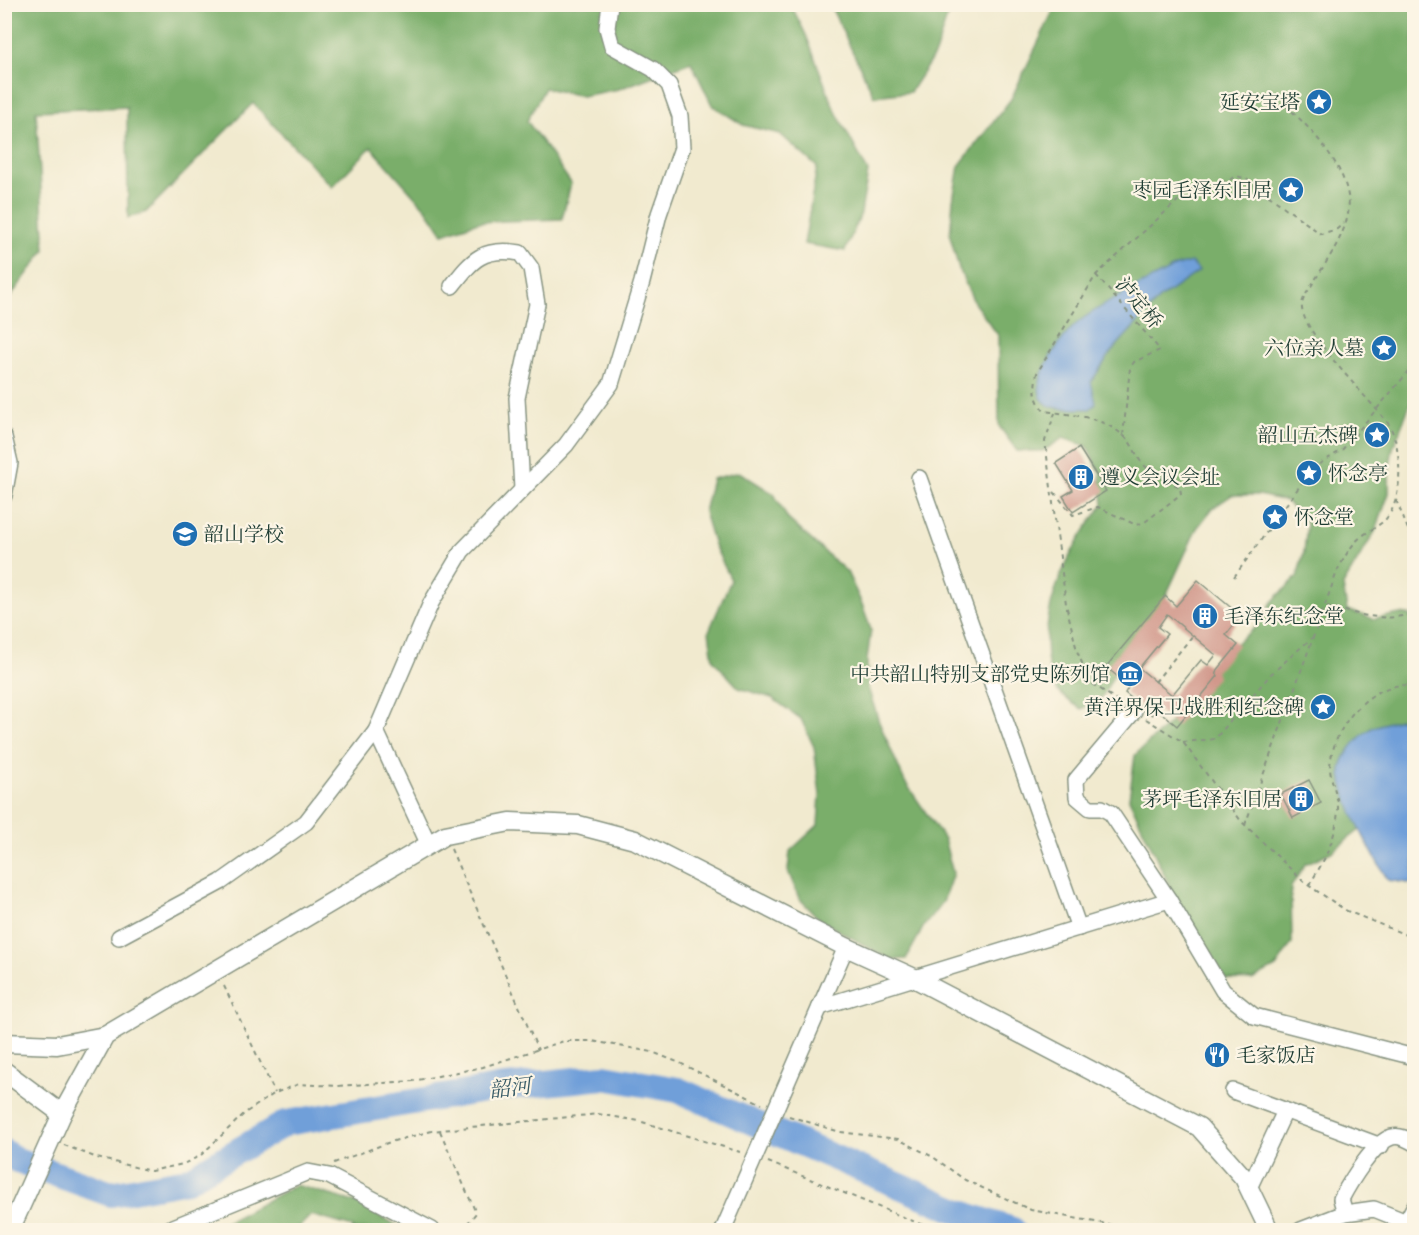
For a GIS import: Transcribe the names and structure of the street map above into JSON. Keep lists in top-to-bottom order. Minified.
{"streets":{"path":["泸定桥"]},"water":["韶河"],"places":{"place":["延安宝塔","枣园毛泽东旧居","六位亲人墓","韶山五杰碑","怀念亭","怀念堂","黄洋界保卫战胜利纪念碑"],"building":["遵义会议会址","毛泽东纪念堂","茅坪毛泽东旧居"],"school or university":["韶山学校"],"museum":["中共韶山特别支部党史陈列馆"],"restaurant":["毛家饭店"]}}
